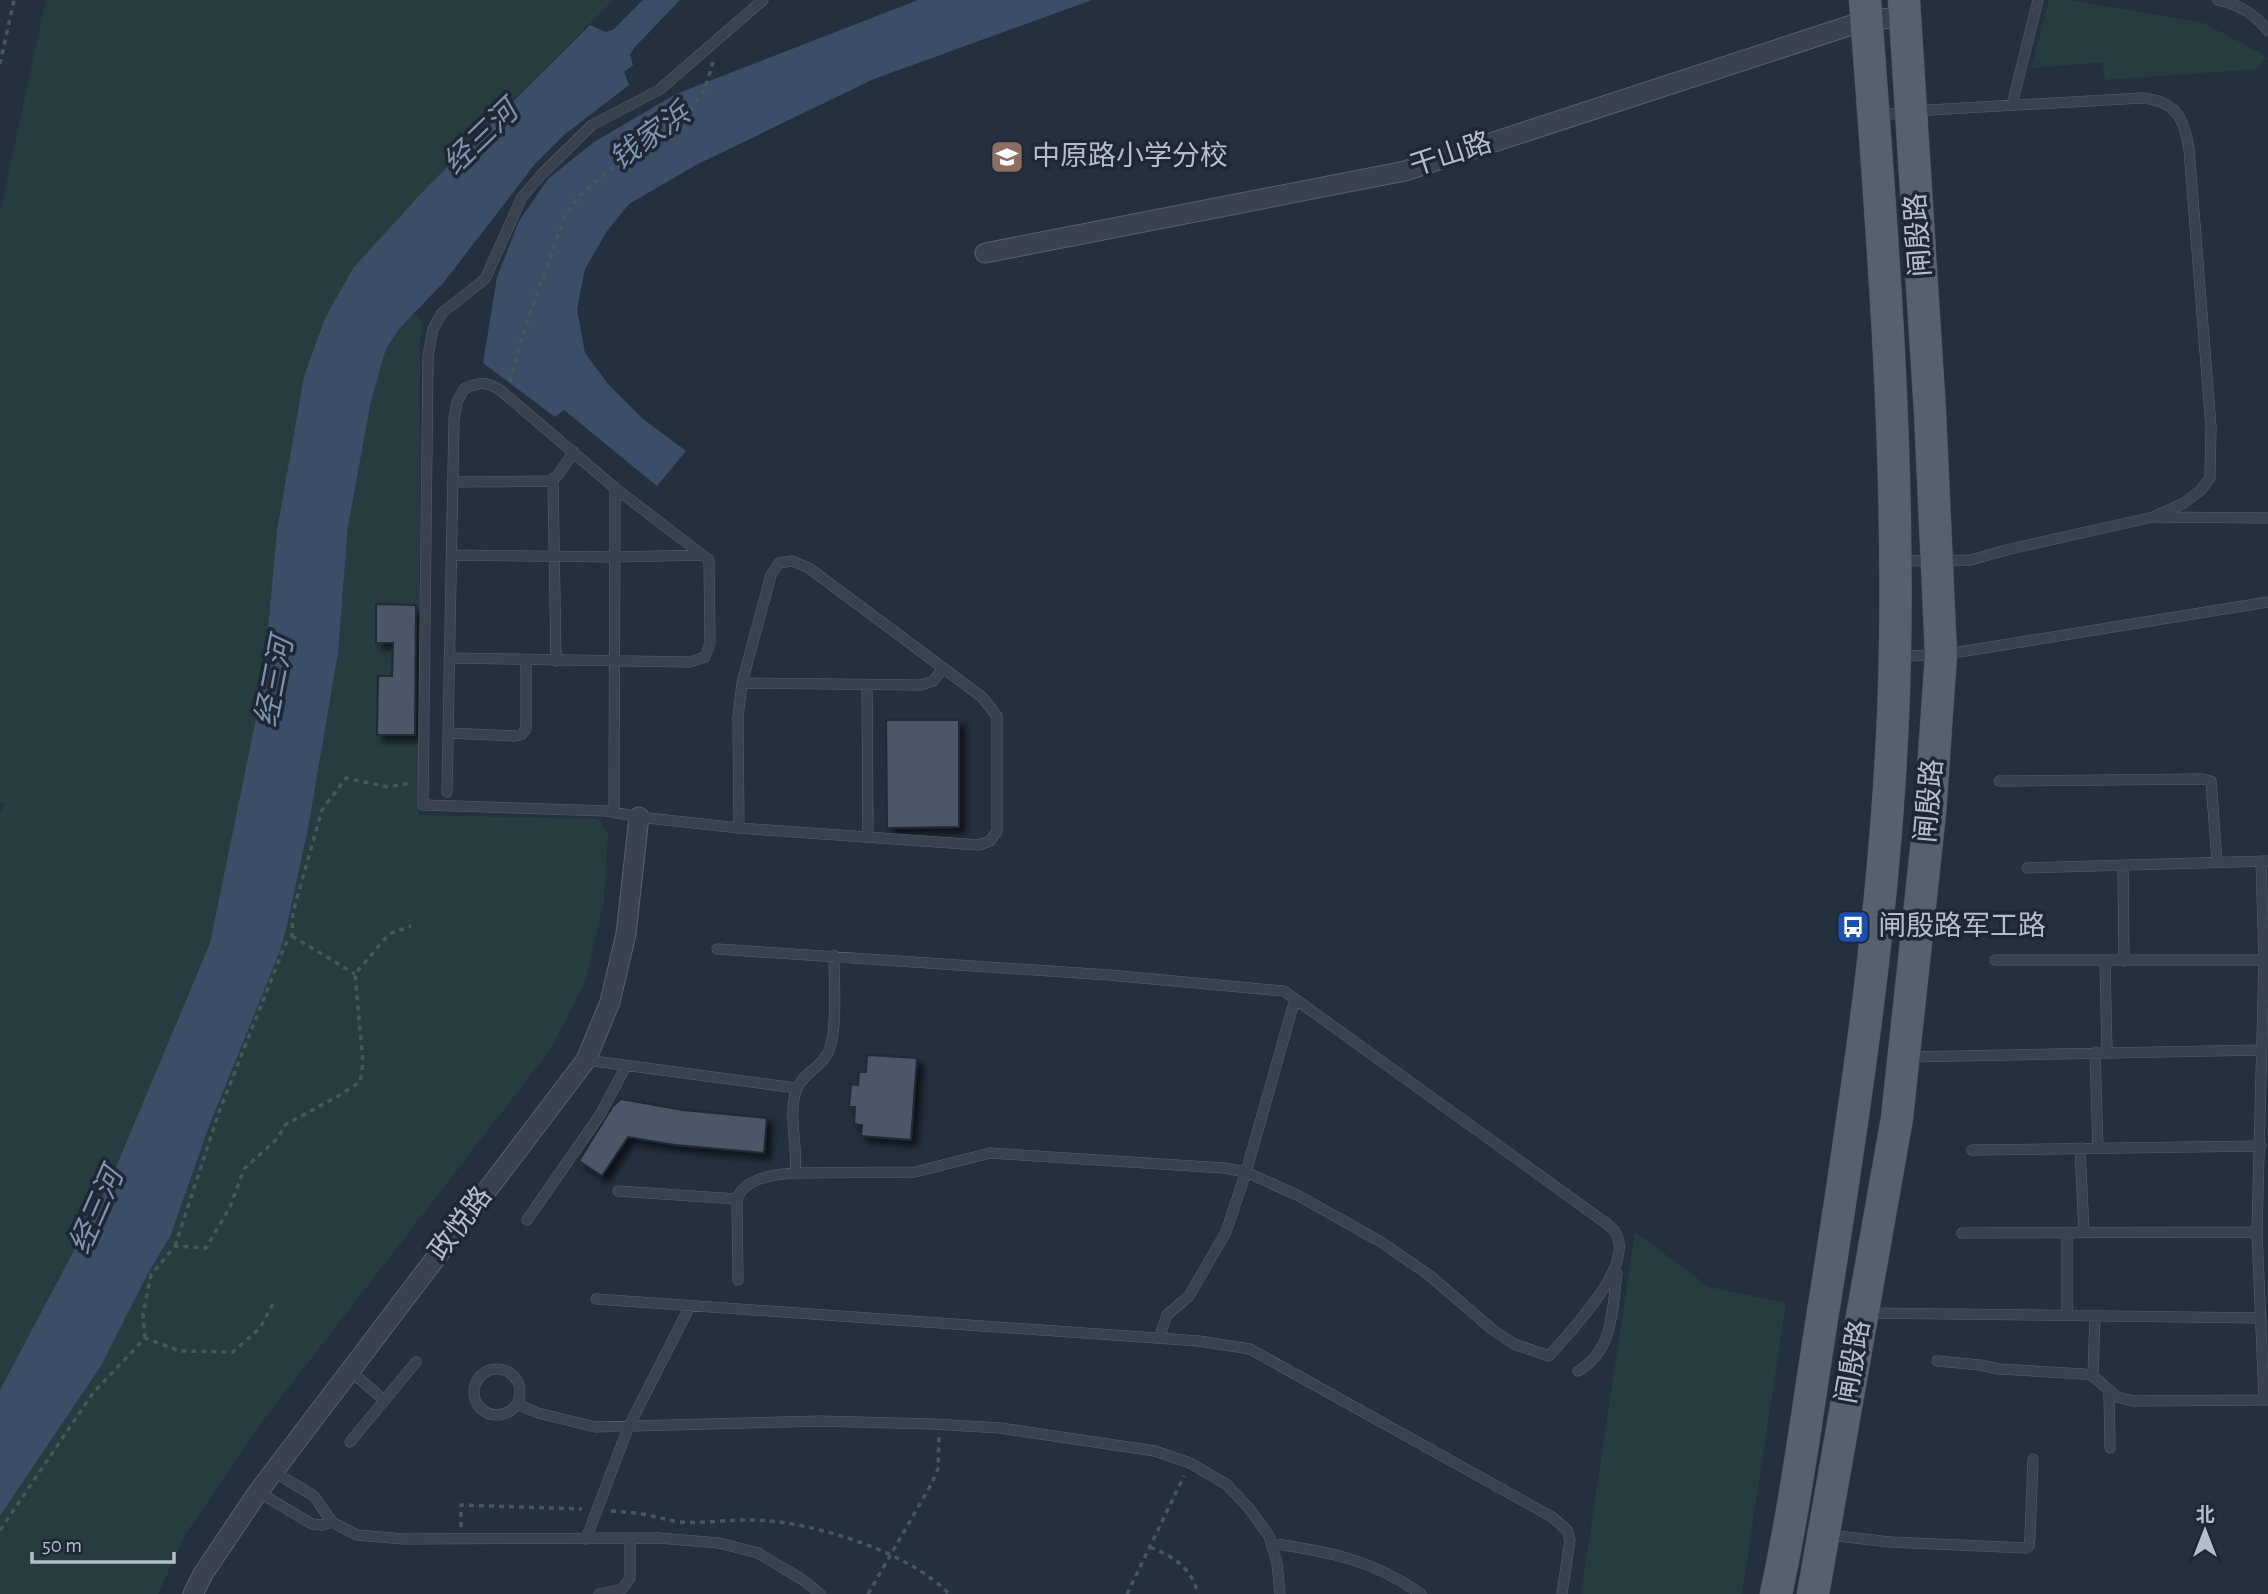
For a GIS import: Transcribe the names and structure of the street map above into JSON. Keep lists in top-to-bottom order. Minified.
{"streets":{"main road":["闸殷路"],"street":["干山路","政悦路"]},"crossings":[["干山路","闸殷路"]],"water":["钱家浜","经三河"],"places":{"school or university":["中原路小学分校"],"bus stop":["闸殷路军工路"]},"scale_bar":"50 m","north":"top"}
